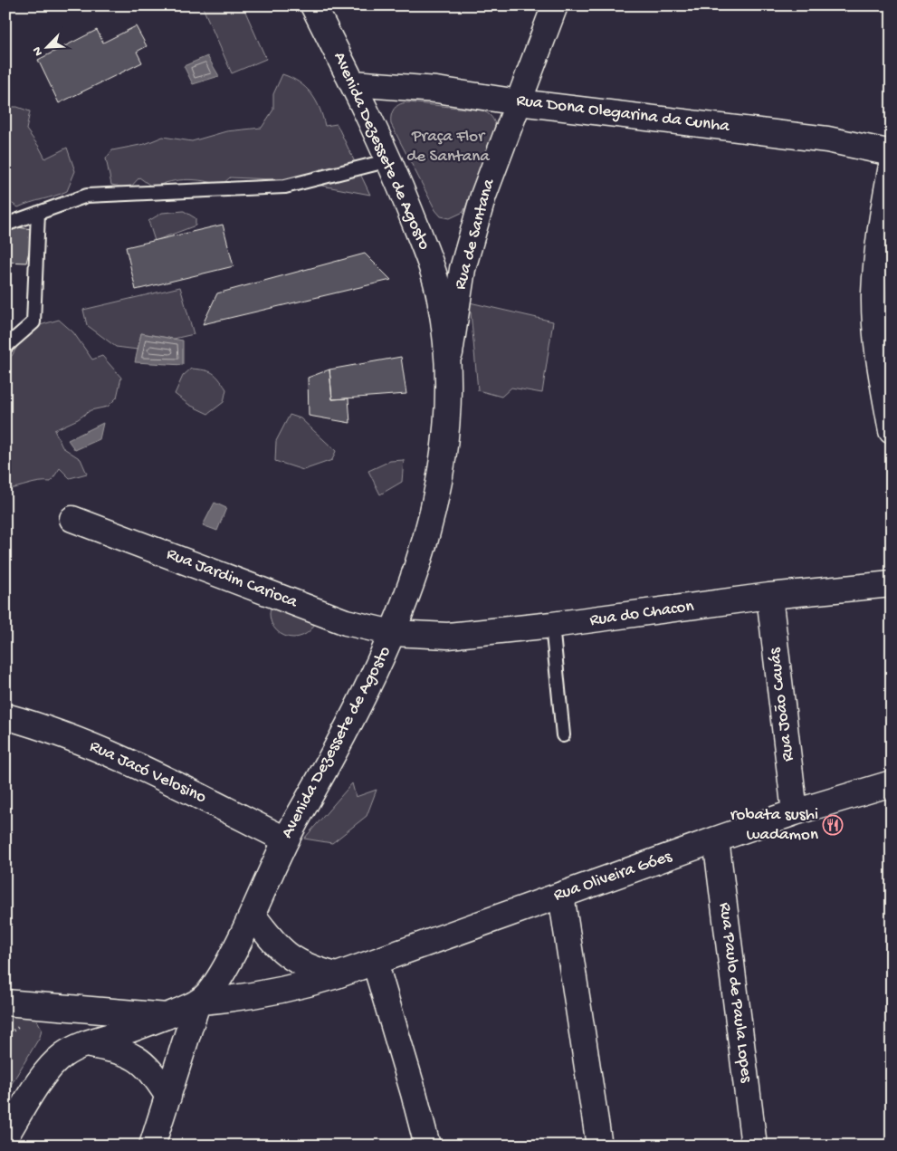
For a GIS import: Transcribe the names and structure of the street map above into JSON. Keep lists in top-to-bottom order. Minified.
{"streets":{"street":["Rua Dona Olegarina da Cunha","Avenida Dezessete de Agosto","Rua de Santana","Rua Jardim Carioca","Rua do Chacon","Rua João Cauás","Rua Jacó Velosino","Rua Oliveira Góes","Rua Paulo de Paula Lopes"]},"crossings":[["Rua Dona Olegarina da Cunha","Avenida Dezessete de Agosto"],["Rua Dona Olegarina da Cunha","Rua de Santana"],["Avenida Dezessete de Agosto","Rua de Santana"],["Avenida Dezessete de Agosto","Rua Jardim Carioca"],["Avenida Dezessete de Agosto","Rua do Chacon"],["Avenida Dezessete de Agosto","Rua Jacó Velosino"],["Avenida Dezessete de Agosto","Rua Oliveira Góes"],["Rua Jardim Carioca","Rua do Chacon"],["Rua do Chacon","Rua João Cauás"],["Rua João Cauás","Rua Oliveira Góes"],["Rua Oliveira Góes","Rua Paulo de Paula Lopes"]],"parks":["Praça Flor de Santana"],"places":{"restaurant":["robata sushi wadamon"]},"north":"bottom left"}
